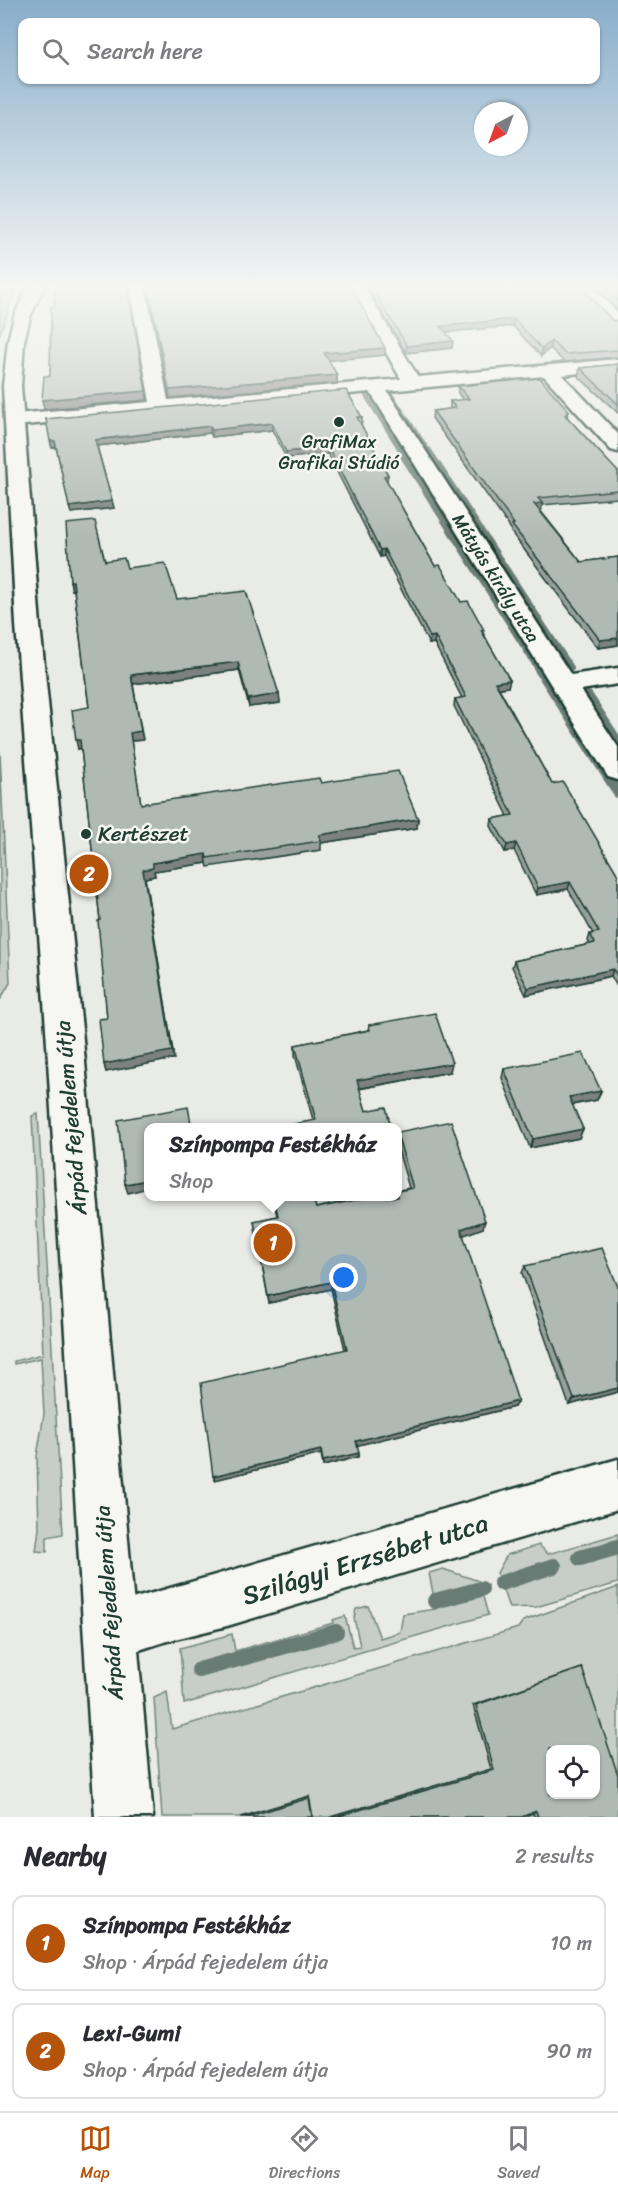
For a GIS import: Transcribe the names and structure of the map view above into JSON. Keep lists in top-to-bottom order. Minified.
{"streets":{"street":["Mátyás király utca","Árpád fejedelem útja","Szilágyi Erzsébet utca"]},"crossings":[["Árpád fejedelem útja","Szilágyi Erzsébet utca"]],"places":["GrafiMax Grafikai Stúdió","Kertészet"],"north":"bottom left","page":{"search":"Search here","pins":["2","1"],"popup":["Színpompa Festékház","Shop"],"heading":["Nearby","2 results"],"list":[{"mark":"1","name":"Színpompa Festékház","note":"Shop · Árpád fejedelem útja","value":"10 m"},{"mark":"2","name":"Lexi-Gumi","note":"Shop · Árpád fejedelem útja","value":"90 m"}],"nav":["Map","Directions","Saved"]}}
